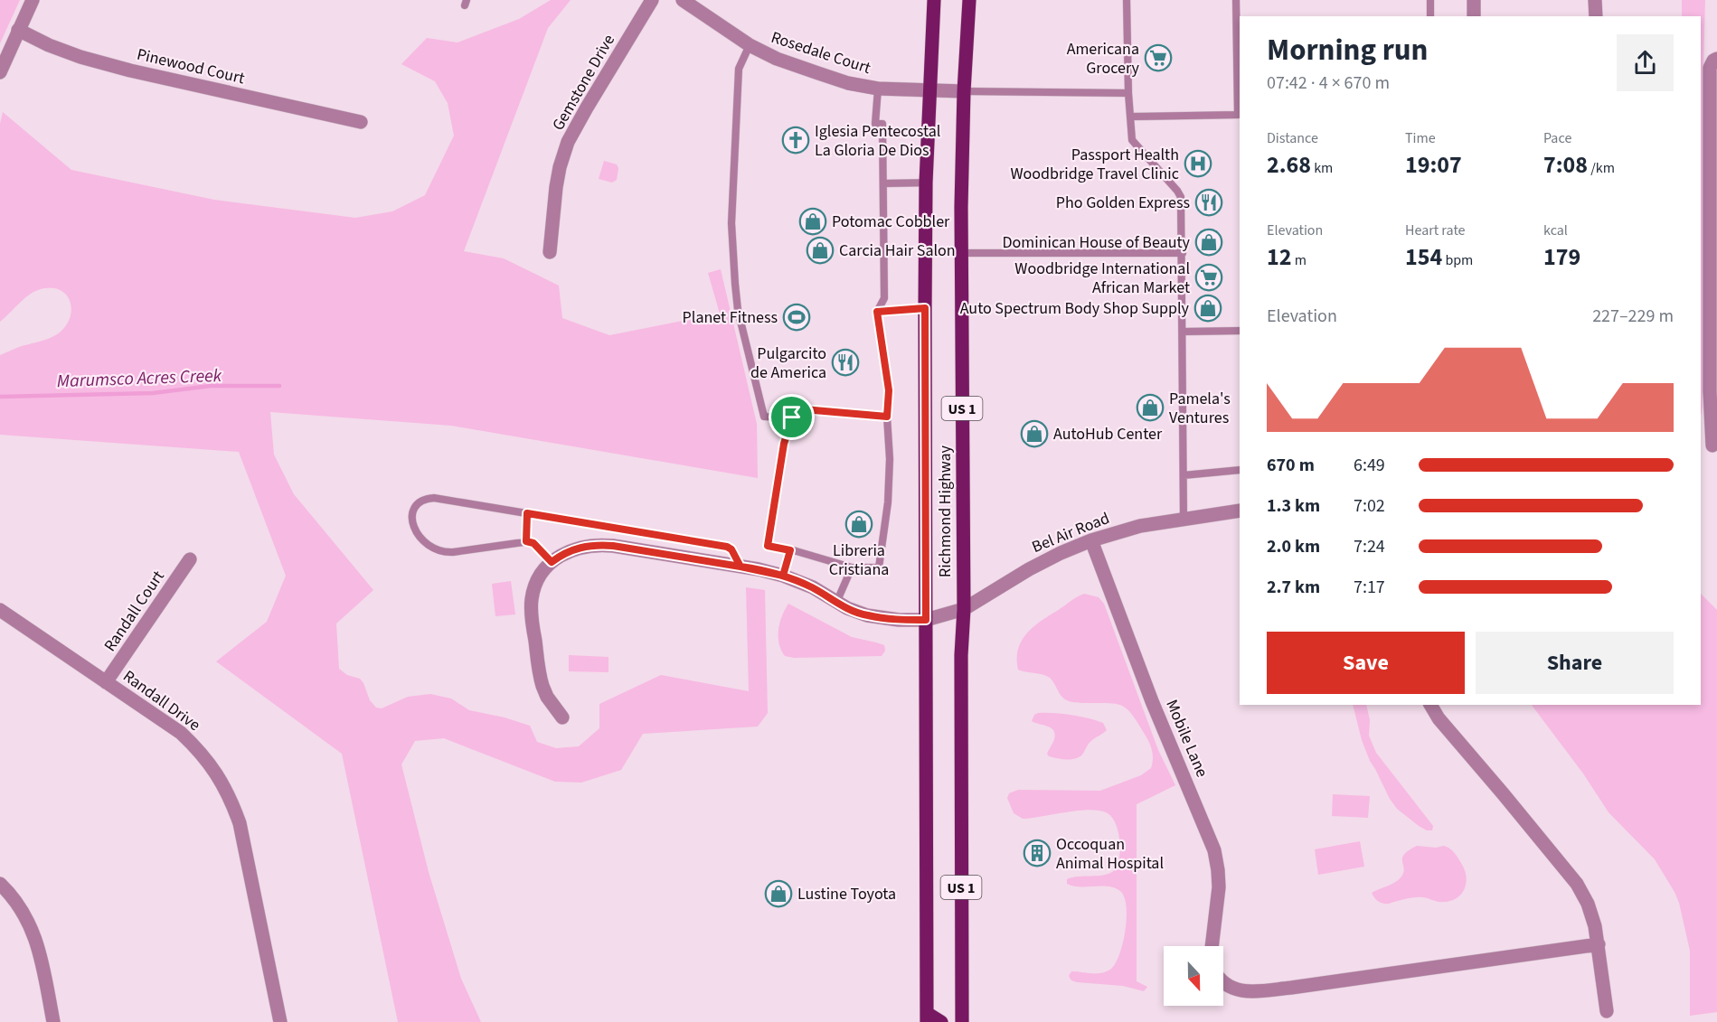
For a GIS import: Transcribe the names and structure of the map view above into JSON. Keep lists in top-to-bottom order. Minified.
{"streets":{"main road":["US 1","Richmond Highway"],"street":["Rosedale Court","Pinewood Court","Gemstone Drive","Bel Air Road","Randall Court","Randall Drive","Mobile Lane"]},"crossings":[["Rosedale Court","Richmond Highway"],["Richmond Highway","Bel Air Road"],["Bel Air Road","Mobile Lane"],["Randall Court","Randall Drive"]],"water":["Marumsco Acres Creek"],"places":{"supermarket":["Americana Grocery","Woodbridge International African Market"],"church":["Iglesia Pentecostal La Gloria De Dios"],"hospital":["Passport Health Woodbridge Travel Clinic"],"restaurant":["Pho Golden Express","Pulgarcito de America"],"shop":["Potomac Cobbler","Dominican House of Beauty","Carcia Hair Salon","Auto Spectrum Body Shop Supply","Pamela's Ventures","AutoHub Center","Libreria Cristiana","Lustine Toyota"],"sports":["Planet Fitness"],"building":["Occoquan Animal Hospital"]},"north":"bottom","page":{"heading":["Morning run","07:42 · 4 × 670 m"],"stats":[["Distance","2.68 km"],["Time","19:07"],["Pace","7:08 /km"],["Elevation","12 m"],["Heart rate","154 bpm"],["kcal","179"]],"chart":["Elevation","227–229 m"],"list":[{"name":"670 m","note":"6:49"},{"name":"1.3 km","note":"7:02"},{"name":"2.0 km","note":"7:24"},{"name":"2.7 km","note":"7:17"}],"buttons":["Save","Share"]}}
